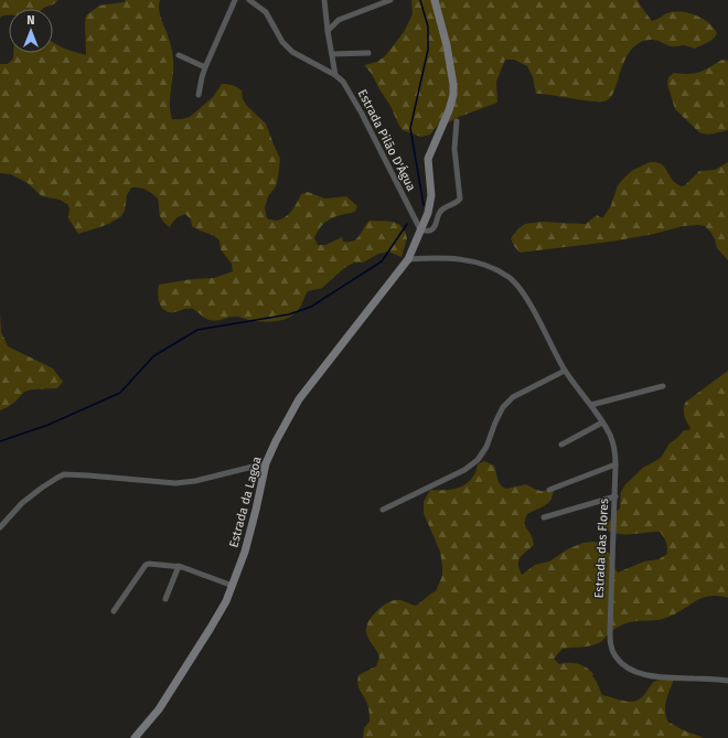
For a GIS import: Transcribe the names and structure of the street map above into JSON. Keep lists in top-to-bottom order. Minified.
{"streets":{"street":["Estrada Pilão D'Água","Estrada da Lagoa","Estrada das Flores"]},"crossings":[["Estrada Pilão D'Água","Estrada da Lagoa"],["Estrada da Lagoa","Estrada das Flores"]],"north":"top"}
